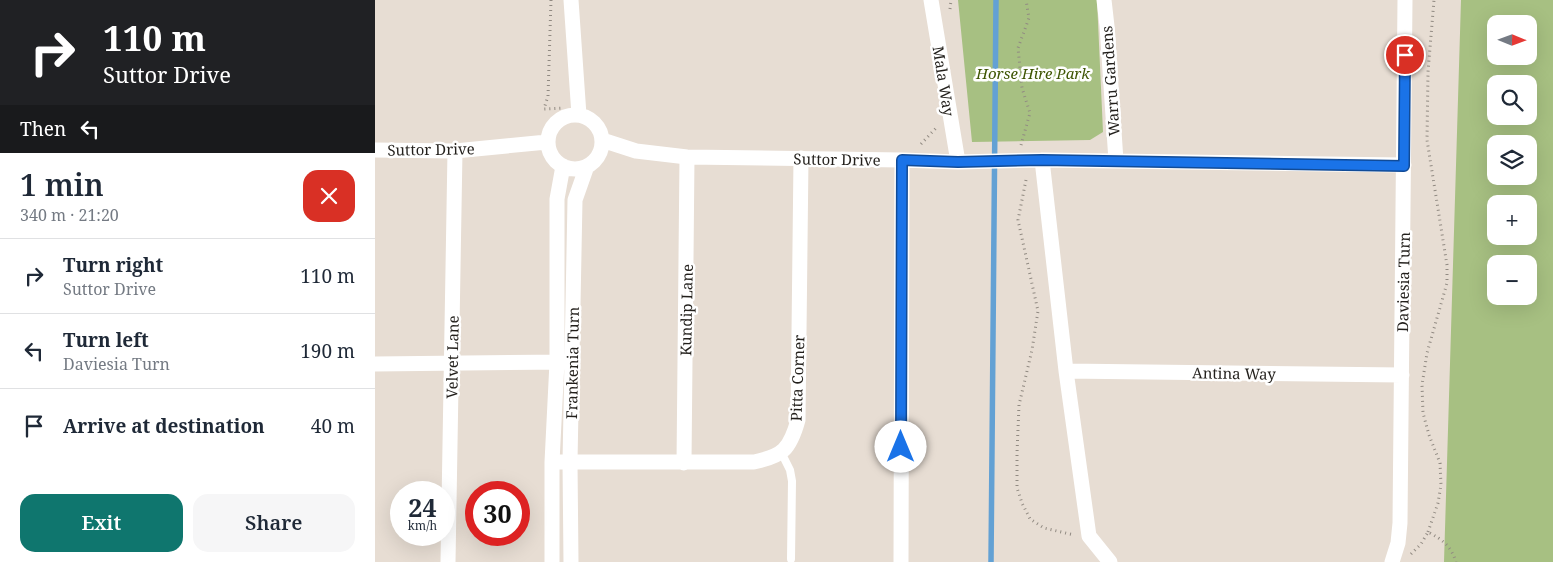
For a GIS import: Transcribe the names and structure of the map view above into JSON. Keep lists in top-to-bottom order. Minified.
{"streets":{"street":["Mala Way","Warru Gardens","Suttor Drive","Daviesia Turn","Kundip Lane","Velvet Lane","Frankenia Turn","Antina Way","Pitta Corner"]},"crossings":[["Mala Way","Suttor Drive"],["Warru Gardens","Suttor Drive"],["Suttor Drive","Daviesia Turn"],["Suttor Drive","Kundip Lane"],["Suttor Drive","Velvet Lane"],["Suttor Drive","Frankenia Turn"],["Suttor Drive","Pitta Corner"],["Daviesia Turn","Antina Way"]],"parks":["Horse Hire Park"],"north":"right","page":{"turn":["110 m","Suttor Drive"],"map_buttons":["+","−"],"then":"Then","heading":["1 min","340 m · 21:20"],"list":[{"name":"Turn right","note":"Suttor Drive","value":"110 m"},{"name":"Turn left","note":"Daviesia Turn","value":"190 m"},{"name":"Arrive at destination","value":"40 m"}],"speed":"24 km/h","limit":"30","buttons":["Exit","Share"]}}
